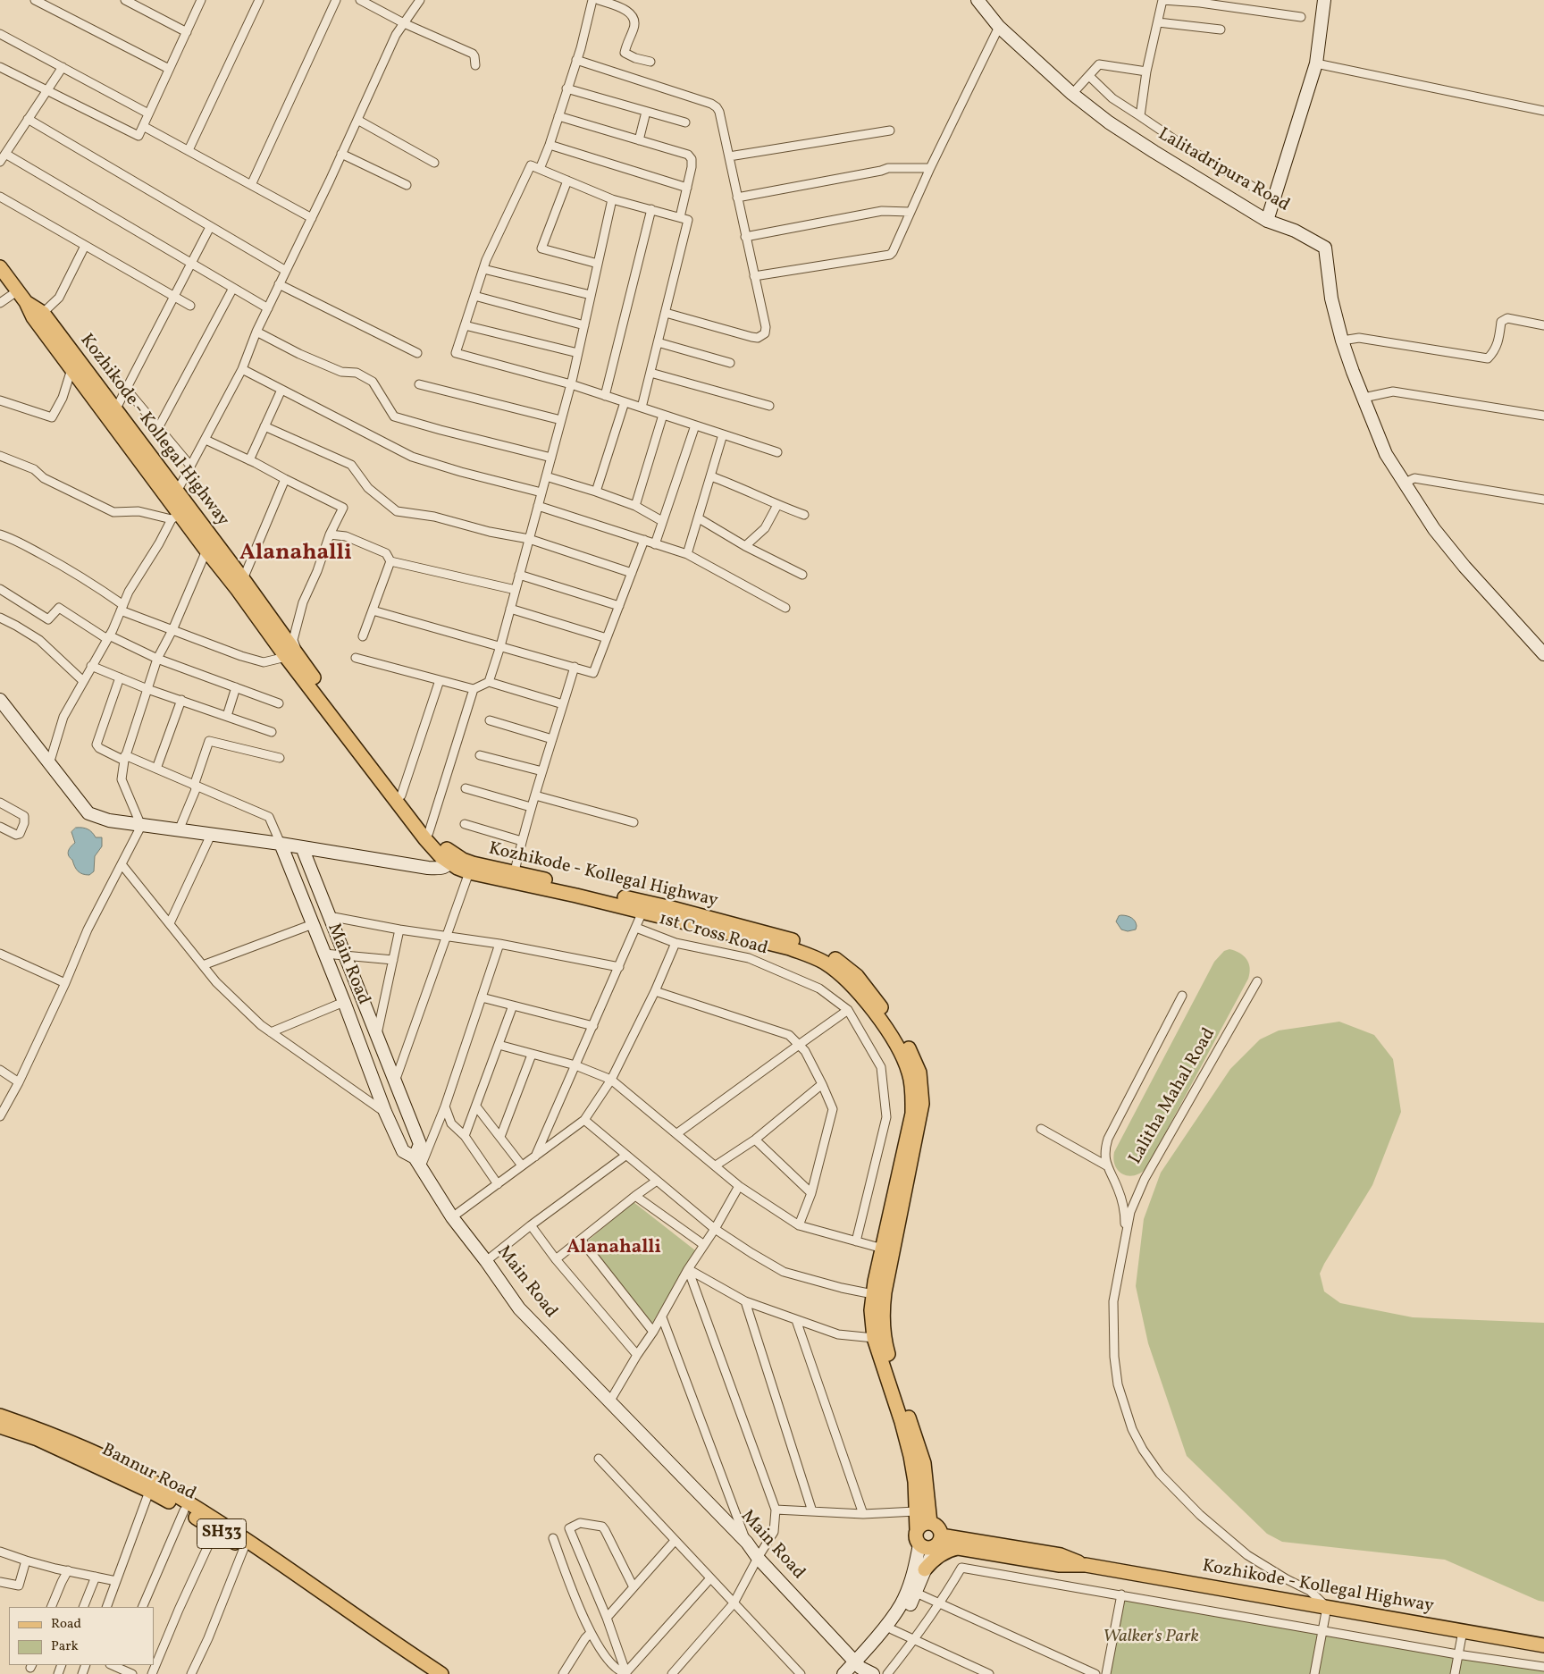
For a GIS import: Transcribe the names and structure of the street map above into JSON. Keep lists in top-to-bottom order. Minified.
{"streets":{"main road":["Kozhikode - Kollegal Highway","Bannur Road","SH33"],"street":["Lalitadripura Road","1st Cross Road","Main Road","Lalitha Mahal Road"]},"crossings":[["Kozhikode - Kollegal Highway","1st Cross Road"],["Kozhikode - Kollegal Highway","Lalitha Mahal Road"]],"districts":["Alanahalli","Alanahalli"],"parks":["Walker's Park"],"legend":["Road","Park"]}
